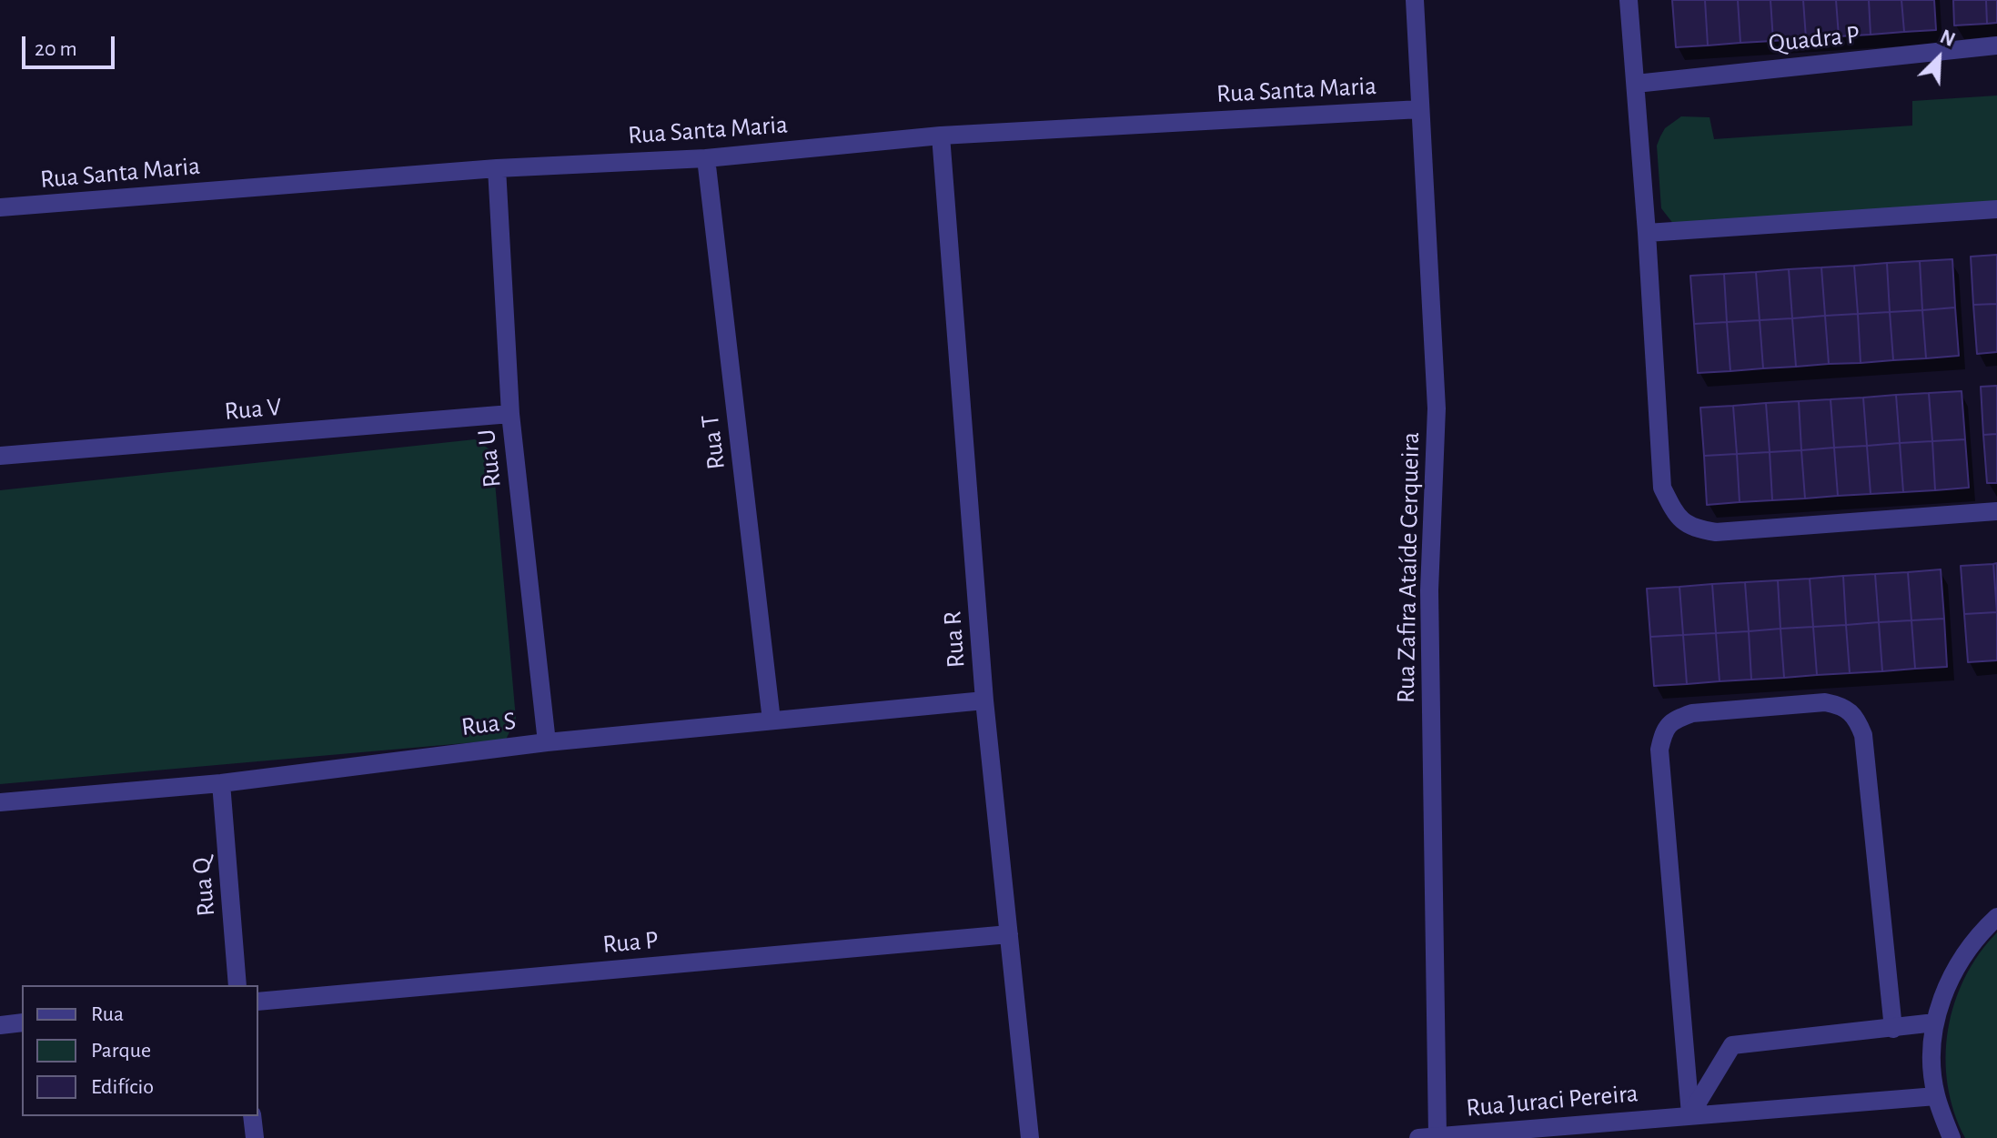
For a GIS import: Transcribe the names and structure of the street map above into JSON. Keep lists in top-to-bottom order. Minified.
{"streets":{"street":["Quadra P","Rua Santa Maria","Rua V","Rua T","Rua U","Rua Zafira Ataíde Cerqueira","Rua R","Rua S","Rua Q","Rua P","Rua Juraci Pereira"]},"crossings":[["Rua Santa Maria","Rua T"],["Rua Santa Maria","Rua U"],["Rua Santa Maria","Rua Zafira Ataíde Cerqueira"],["Rua Santa Maria","Rua R"],["Rua V","Rua U"],["Rua T","Rua S"],["Rua U","Rua S"],["Rua Zafira Ataíde Cerqueira","Rua Juraci Pereira"],["Rua R","Rua S"],["Rua R","Rua P"],["Rua S","Rua Q"]],"legend":["Rua","Parque","Edifício"],"scale_bar":"20 m","north":"top right"}
